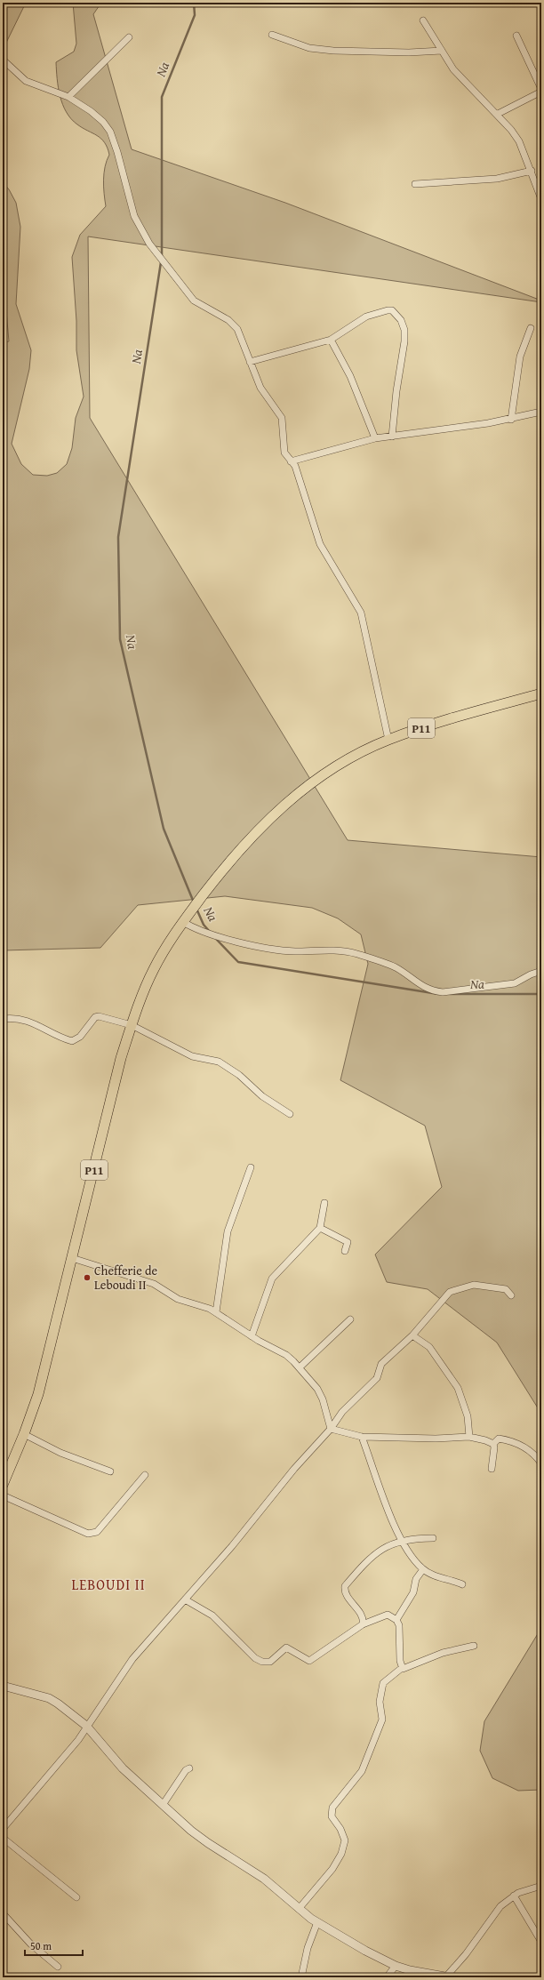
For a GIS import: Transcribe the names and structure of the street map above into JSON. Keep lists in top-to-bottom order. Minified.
{"streets":{"main road":["P11"]},"districts":["LEBOUDI II"],"water":["Na"],"places":["Chefferie de Leboudi II"],"scale_bar":"50 m"}
